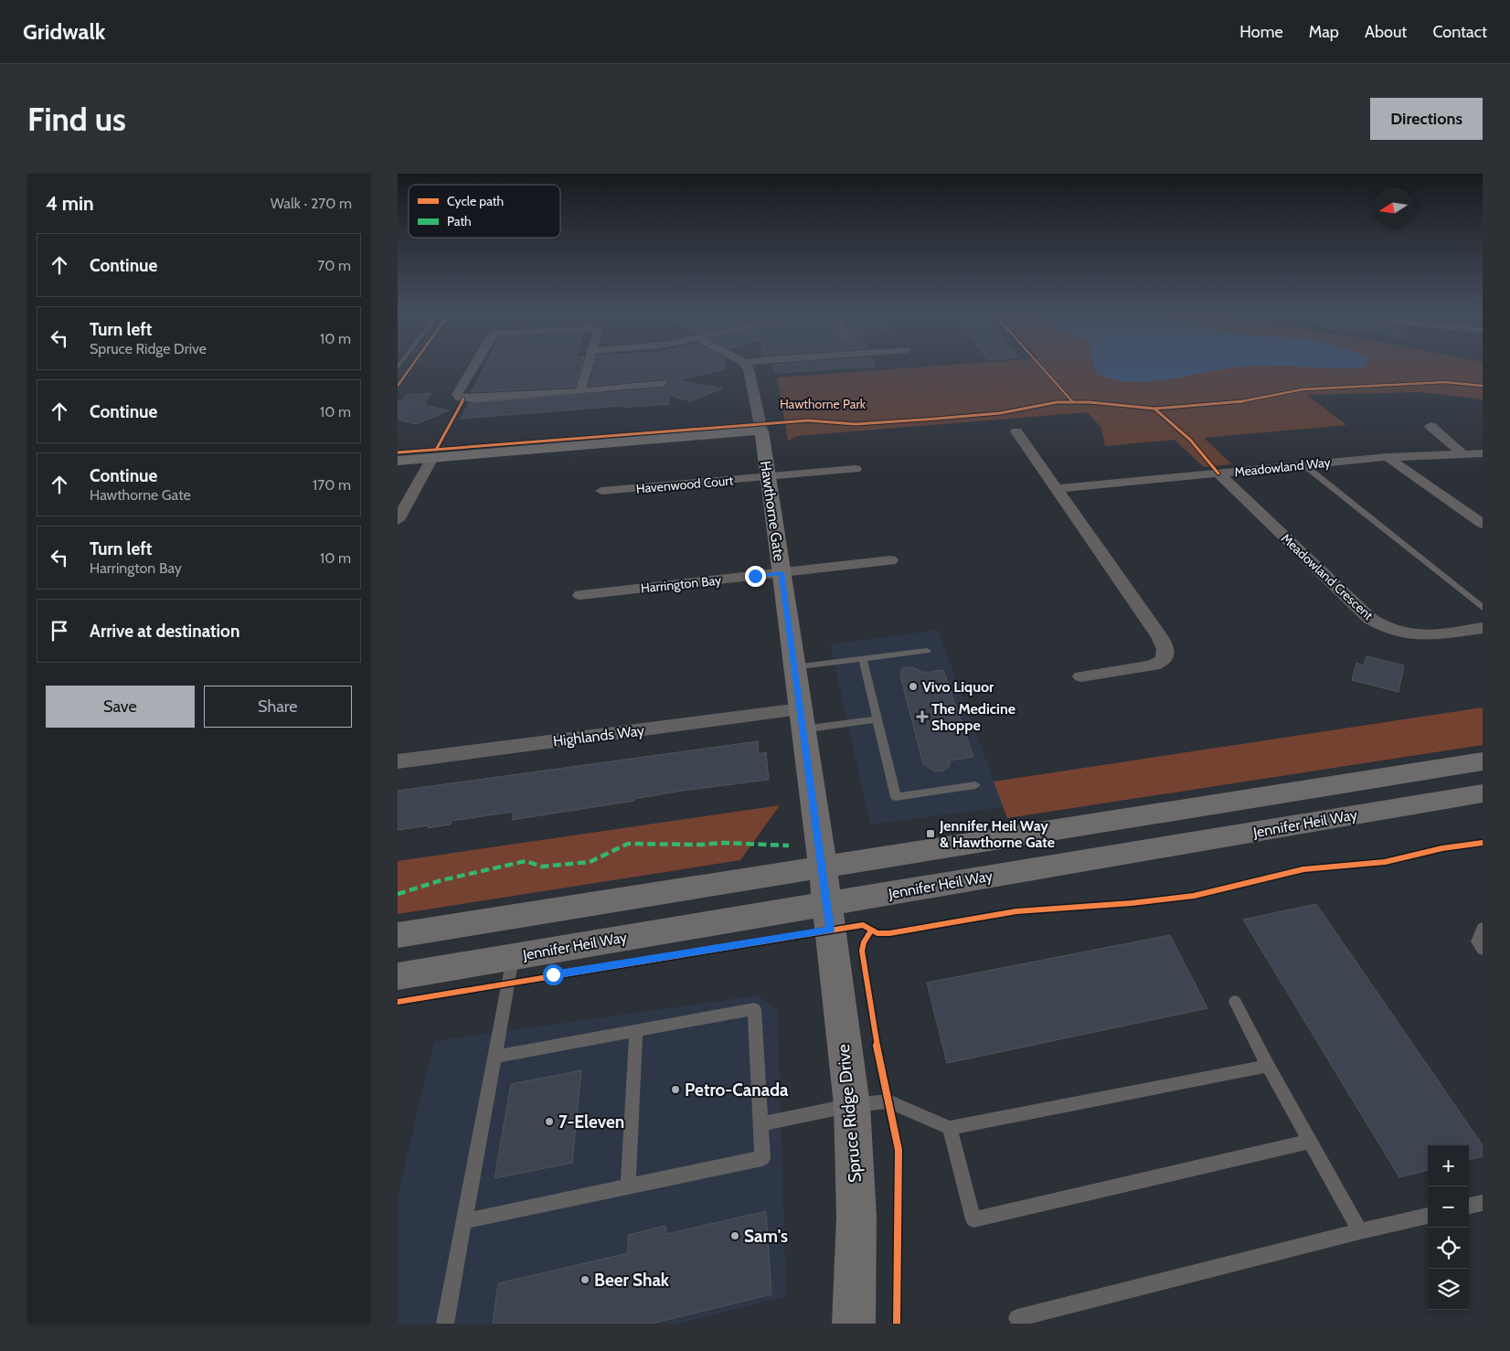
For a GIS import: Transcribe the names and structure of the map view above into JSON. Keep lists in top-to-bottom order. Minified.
{"streets":{"main road":["Hawthorne Gate","Jennifer Heil Way","Spruce Ridge Drive"],"street":["Meadowland Way","Havenwood Court","Meadowland Crescent","Harrington Bay","Highlands Way"]},"crossings":[["Meadowland Way","Meadowland Crescent"],["Havenwood Court","Hawthorne Gate"],["Hawthorne Gate","Harrington Bay"],["Hawthorne Gate","Highlands Way"],["Hawthorne Gate","Spruce Ridge Drive"],["Jennifer Heil Way","Spruce Ridge Drive"]],"parks":["Hawthorne Park"],"places":{"other":["Vivo Liquor","Petro-Canada","7-Eleven","Sam's","Beer Shak"],"health":["The Medicine Shoppe"],"transit":["Jennifer Heil Way & Hawthorne Gate"]},"legend":["Cycle path","Path"],"north":"left","page":{"header":"Gridwalk","nav":["Home","Map","About","Contact"],"buttons":["Directions",["Save","Share"]],"title":"Find us","heading":["4 min","Walk · 270 m"],"list":[["Continue","70 m"],["Turn left","Spruce Ridge Drive","10 m"],["Continue","10 m"],["Continue","Hawthorne Gate","170 m"],["Turn left","Harrington Bay","10 m"],"Arrive at destination"],"map_buttons":["+","−"]}}
